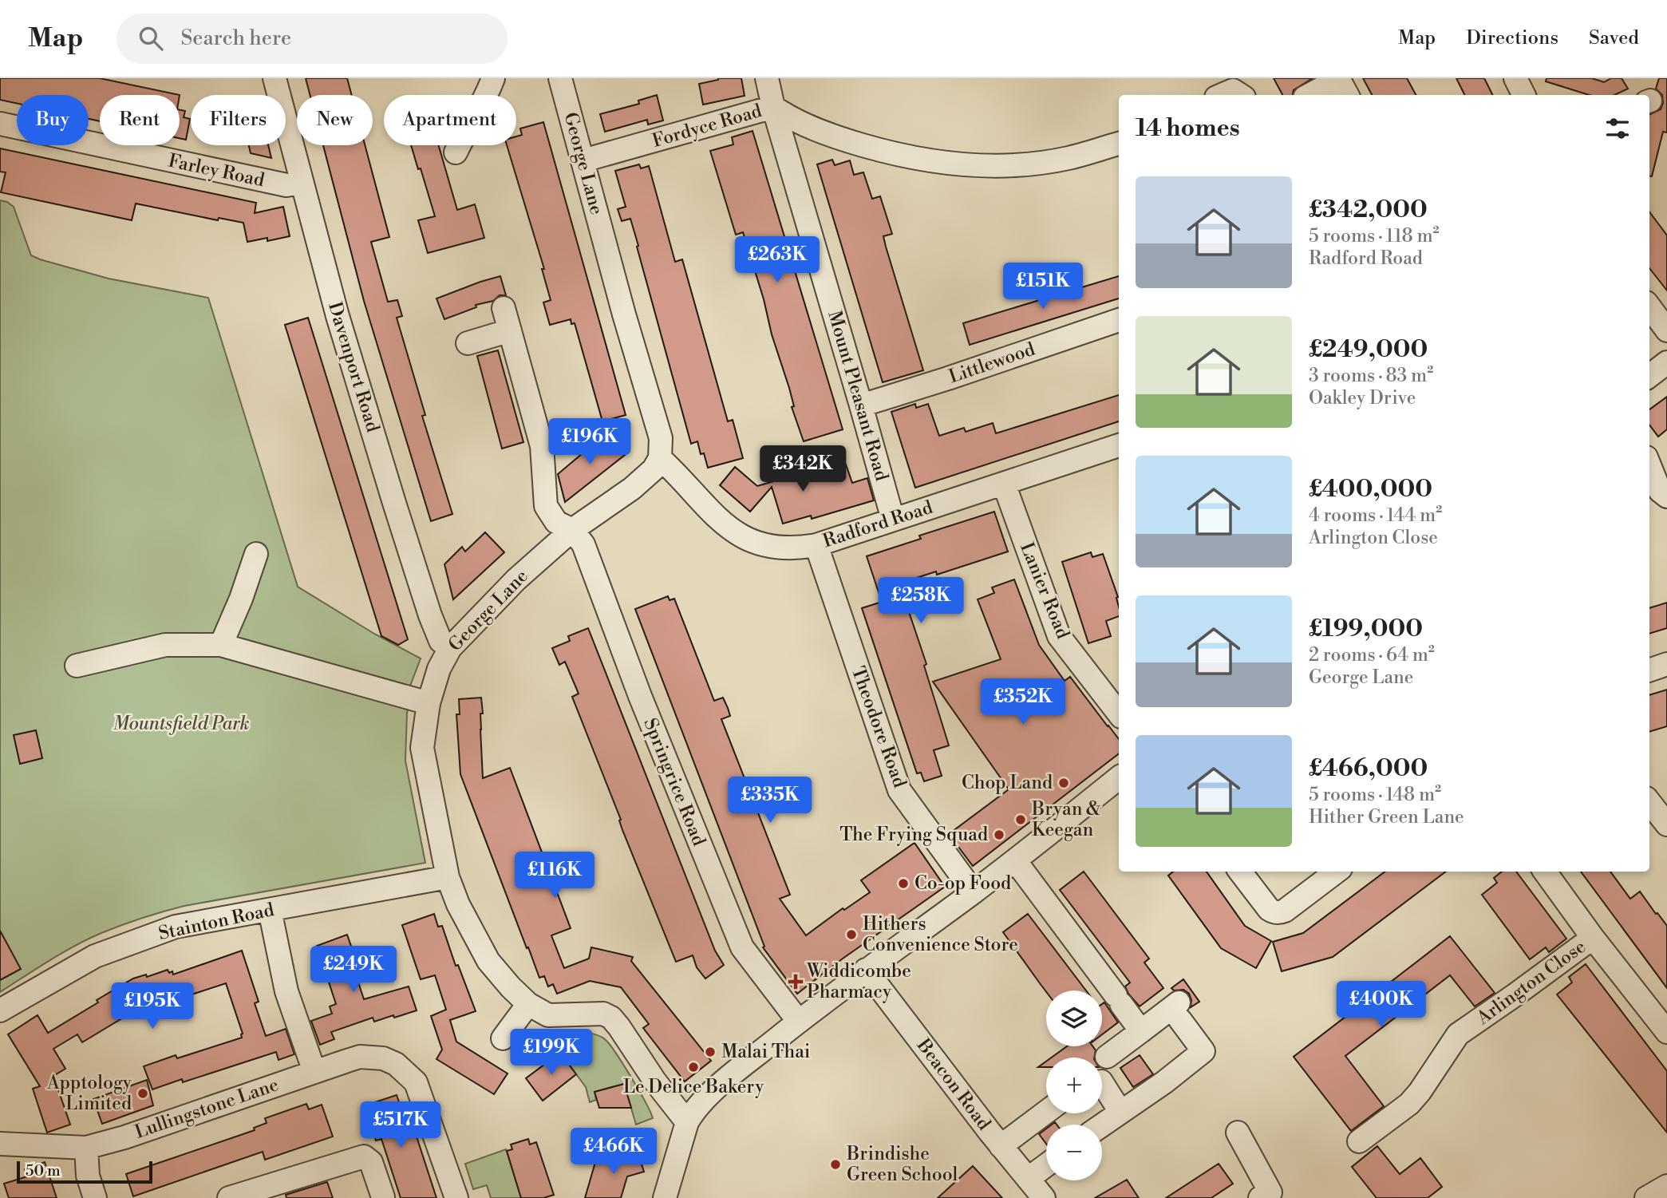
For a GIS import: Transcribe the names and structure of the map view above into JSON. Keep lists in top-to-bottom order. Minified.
{"streets":{"street":["Fordyce Road","George Lane","Farley Road","Littlewood","Davenport Road","Mount Pleasant Road","Radford Road","Lanier Road","Theodore Road","Springrice Road","Stainton Road","Arlington Close","Beacon Road","Lullingstone Lane"]},"crossings":[["Fordyce Road","George Lane"],["Fordyce Road","Mount Pleasant Road"],["George Lane","Davenport Road"],["George Lane","Radford Road"],["George Lane","Springrice Road"],["George Lane","Stainton Road"],["Farley Road","Davenport Road"],["Littlewood","Mount Pleasant Road"],["Mount Pleasant Road","Radford Road"],["Radford Road","Lanier Road"],["Radford Road","Theodore Road"]],"parks":["Mountsfield Park"],"places":{"other":["Chop Land","Bryan & Keegan","The Frying Squad","Co-op Food","Hithers Convenience Store","Malai Thai","Le Delice Bakery","Apptology Limited","Brindishe Green School"],"health":["Widdicombe Pharmacy"]},"scale_bar":"50 m","page":{"header":"Map","search":"Search here","nav":["Map","Directions","Saved"],"chip":["Buy","Rent","Filters","New","Apartment"],"heading":"14 homes","list":[{"name":"£342,000","note":"5 rooms · 118 m² · Radford Road"},{"name":"£249,000","note":"3 rooms · 83 m² · Oakley Drive"},{"name":"£400,000","note":"4 rooms · 144 m² · Arlington Close"},{"name":"£199,000","note":"2 rooms · 64 m² · George Lane"},{"name":"£466,000","note":"5 rooms · 148 m² · Hither Green Lane"}],"price":["£263K","£151K","£196K","£342K","£258K","£352K","£335K","£116K","£249K","£400K","£195K","£199K","£517K","£466K"],"map_buttons":["+","−"],"scale":"50 m"}}
